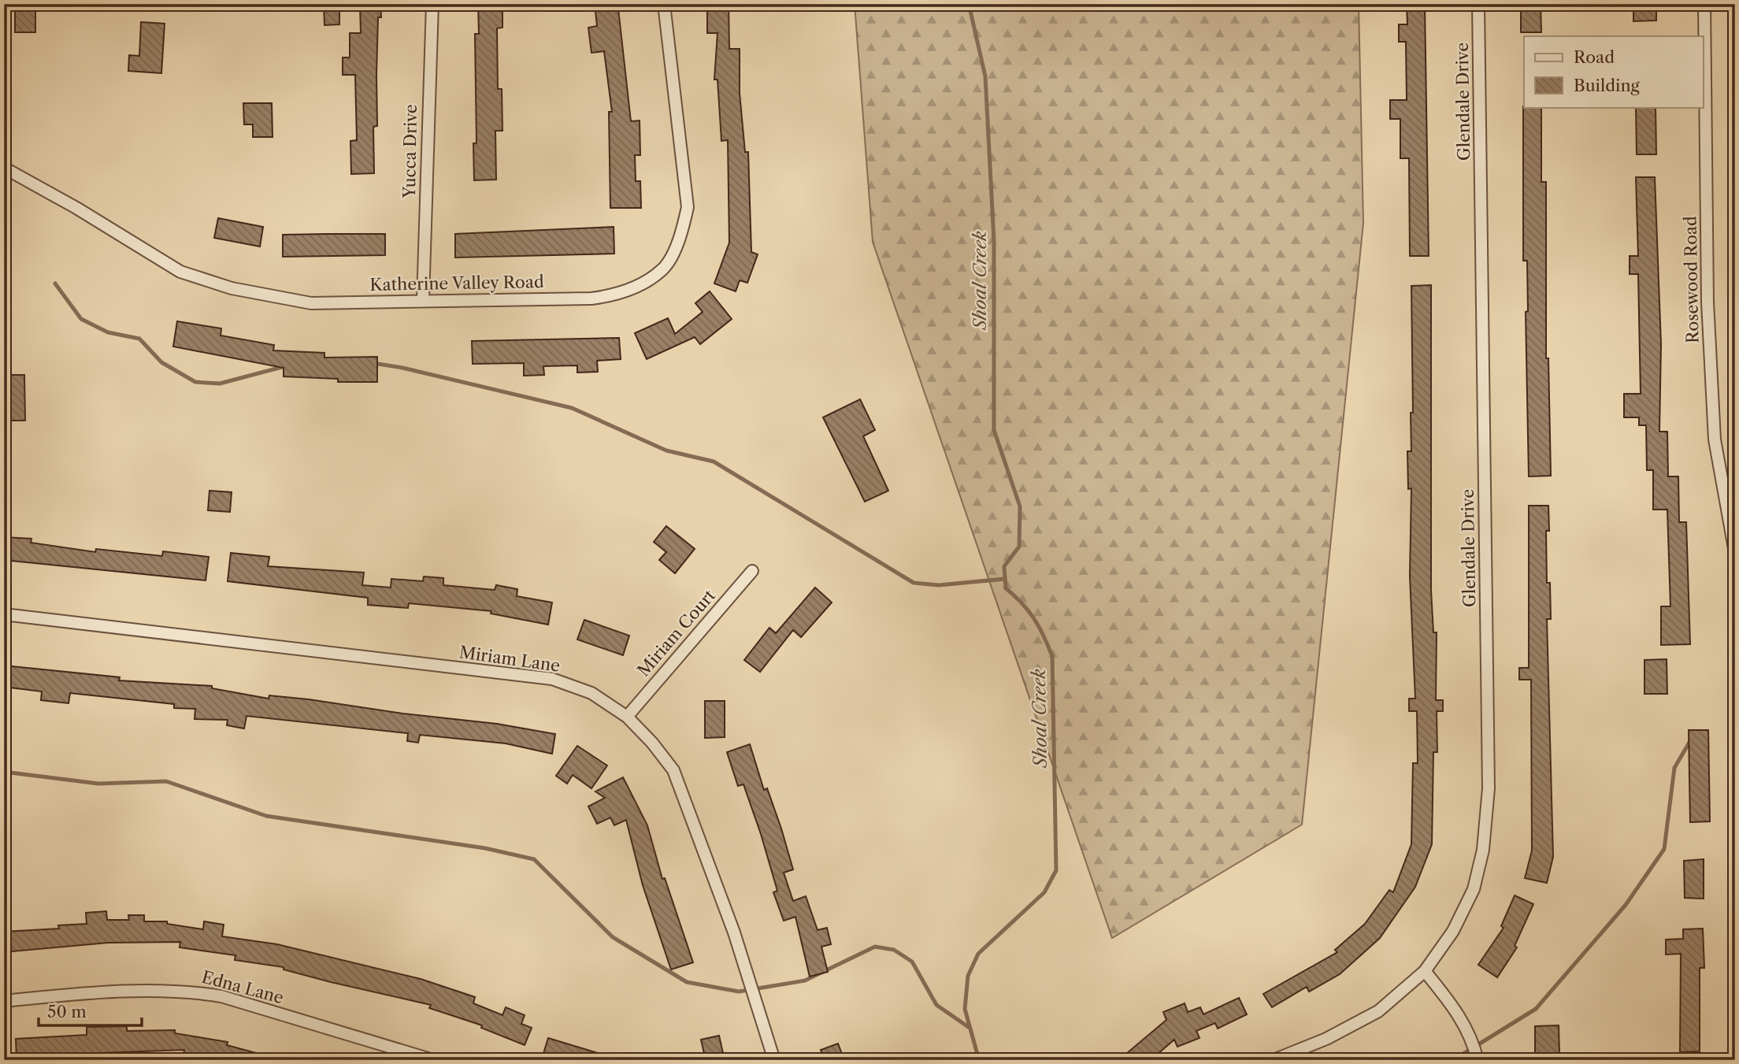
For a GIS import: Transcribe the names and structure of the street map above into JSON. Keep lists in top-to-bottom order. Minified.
{"streets":{"street":["Glendale Drive","Yucca Drive","Rosewood Road","Katherine Valley Road","Miriam Court","Miriam Lane","Edna Lane"]},"crossings":[["Yucca Drive","Katherine Valley Road"],["Miriam Court","Miriam Lane"]],"water":["Shoal Creek"],"legend":["Road","Building"],"scale_bar":"50 m"}
